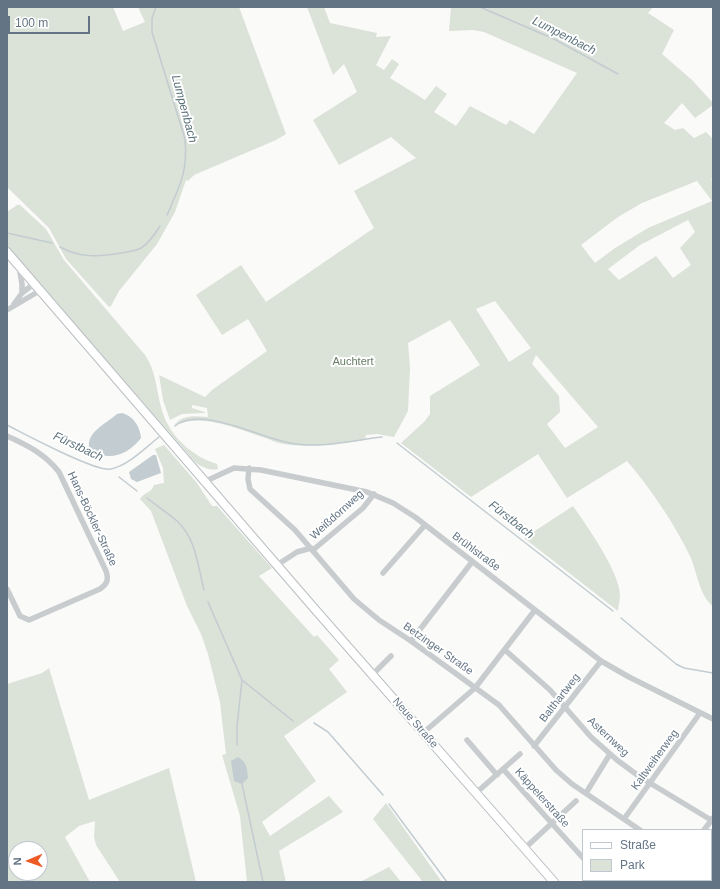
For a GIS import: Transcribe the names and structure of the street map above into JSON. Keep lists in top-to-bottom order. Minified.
{"streets":{"main road":["Neue Straße"],"street":["Weißdornweg","Hans-Böckler-Straße","Brühlstraße","Betzinger Straße","Balthartweg","Asternweg","Kaltweiherweg","Käppelerstraße"]},"crossings":[["Weißdornweg","Brühlstraße"],["Weißdornweg","Betzinger Straße"],["Weißdornweg","Neue Straße"],["Brühlstraße","Betzinger Straße"],["Brühlstraße","Balthartweg"],["Brühlstraße","Neue Straße"],["Brühlstraße","Kaltweiherweg"],["Betzinger Straße","Balthartweg"],["Betzinger Straße","Kaltweiherweg"],["Balthartweg","Asternweg"],["Asternweg","Kaltweiherweg"]],"water":["Lumpenbach","Fürstbach"],"parks":["Auchtert"],"legend":["Straße","Park"],"scale_bar":"100 m","north":"left"}
